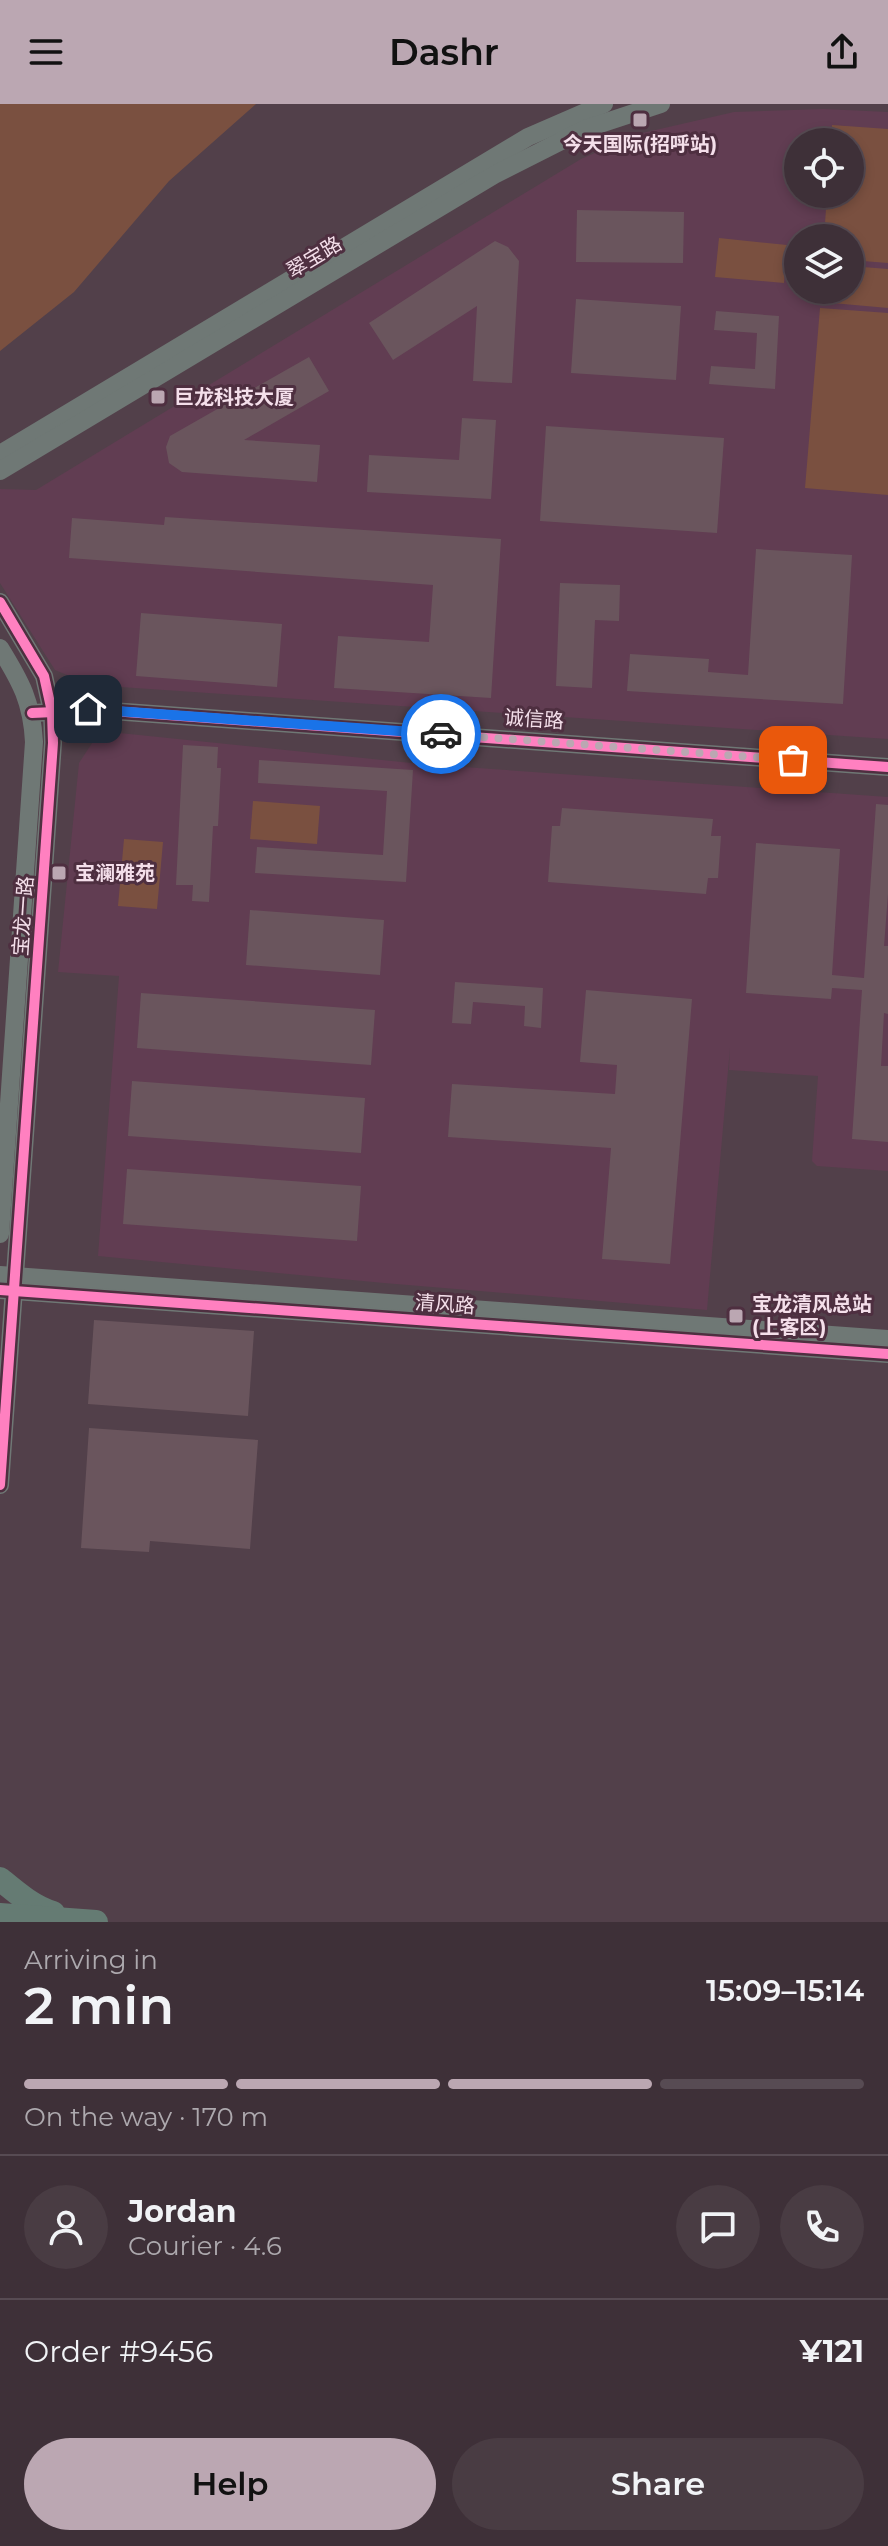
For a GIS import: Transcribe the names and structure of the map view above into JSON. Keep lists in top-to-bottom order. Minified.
{"streets":{"street":["翠宝路","诚信路","宝龙一路","清风路"]},"crossings":[["诚信路","宝龙一路"],["宝龙一路","清风路"]],"places":{"transit":["今天国际(招呼站)","巨龙科技大厦","宝澜雅苑","宝龙清风总站 (上客区)"]},"page":{"header":"Dashr","heading":["2 min","Arriving in","15:09–15:14"],"panel":["Jordan","Courier · 4.6","Order #9456","¥121"],"bar":"On the way · 170 m","buttons":["Help","Share"]}}
